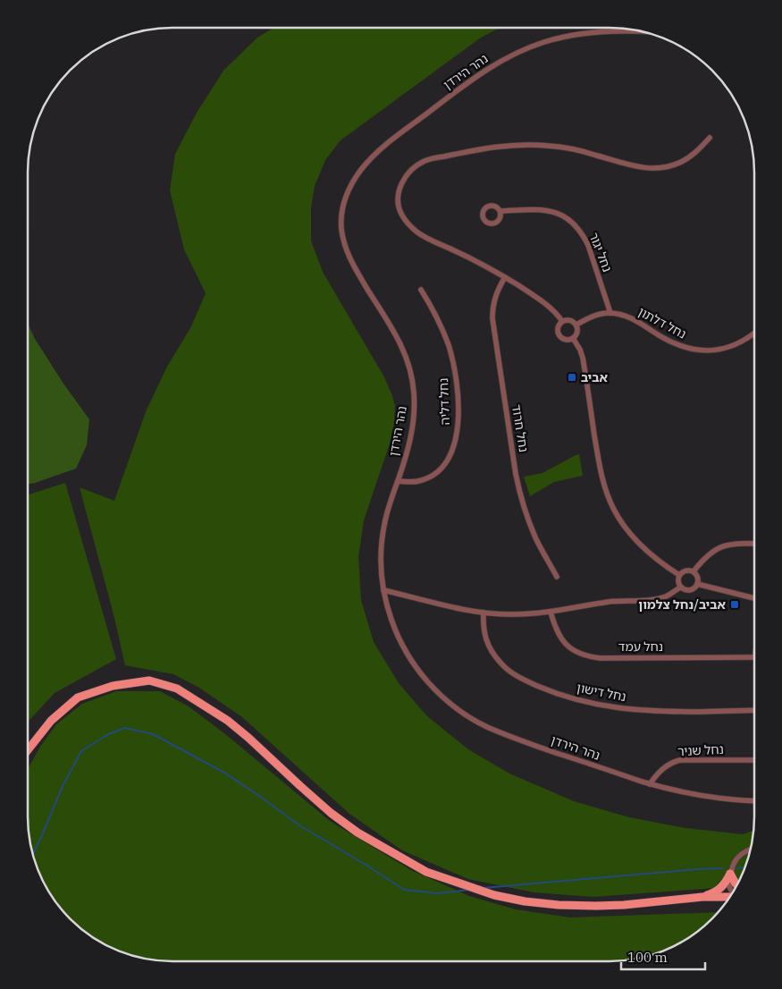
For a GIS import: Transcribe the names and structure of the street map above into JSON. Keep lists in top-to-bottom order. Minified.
{"streets":{"street":["נהר הירדן","נחל יגור","נחל דלתון","נחל דליה","נחל חרוד","נחל עמד","נחל דישון","נחל שניר"]},"crossings":[["נהר הירדן","נחל דליה"],["נהר הירדן","נחל שניר"],["נחל יגור","נחל דלתון"]],"places":{"transit":["אביב","אביב/נחל צלמון"]},"scale_bar":"100 m"}
